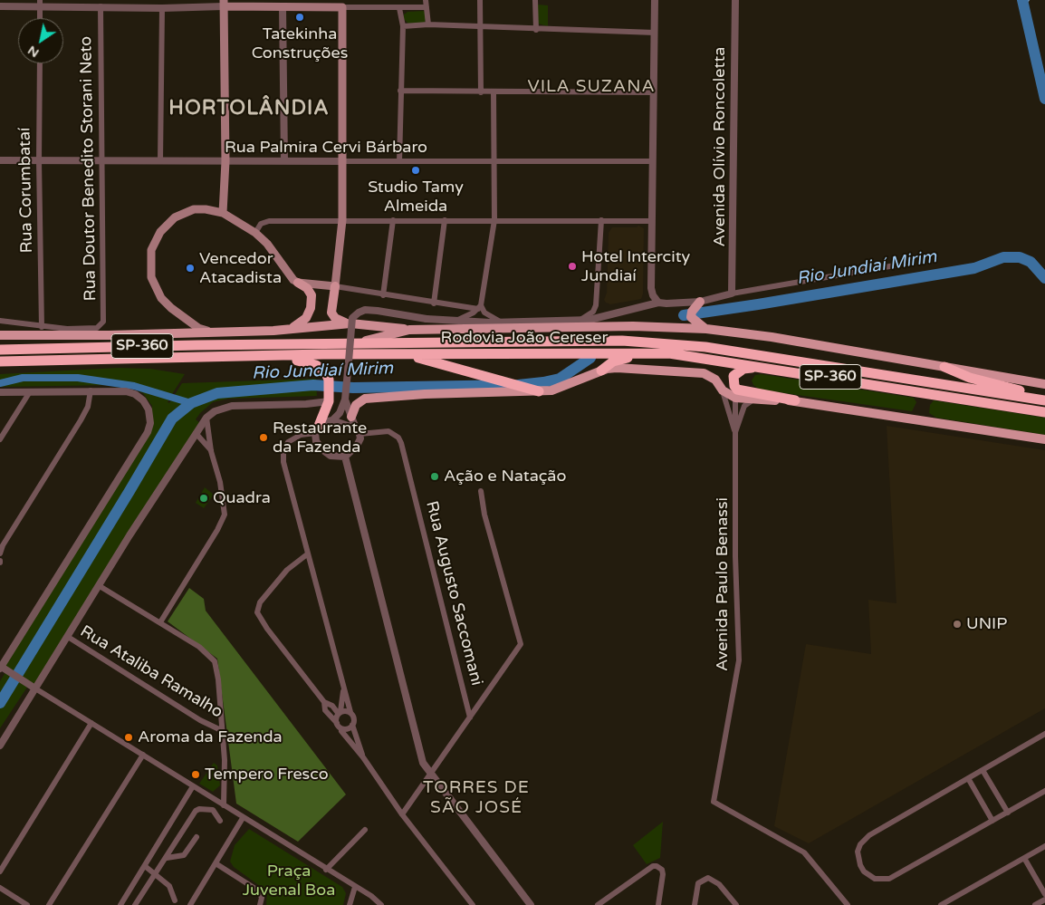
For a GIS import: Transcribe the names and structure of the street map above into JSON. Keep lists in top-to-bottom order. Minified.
{"streets":{"highway":["Rodovia João Cereser","SP-360"],"street":["Avenida Olívio Roncoletta","Rua Palmira Cervi Bárbaro","Rua Doutor Benedito Storani Neto","Rua Corumbataí","Avenida Paulo Benassi","Rua Augusto Saccomani","Rua Ataliba Ramalho"]},"crossings":[["Rua Palmira Cervi Bárbaro","Rua Doutor Benedito Storani Neto"],["Rua Palmira Cervi Bárbaro","Rua Corumbataí"],["Rua Doutor Benedito Storani Neto","Rua Corumbataí"]],"districts":["VILA SUZANA","HORTOLÂNDIA","TORRES DE SÃO JOSÉ"],"water":["Rio Jundiaí Mirim"],"parks":["Praça Juvenal Boa"],"places":["Tatekinha Construções","Studio Tamy Almeida","Hotel Intercity Jundiaí","Vencedor Atacadista","Restaurante da Fazenda","Ação e Natação","Quadra","UNIP","Aroma da Fazenda","Tempero Fresco"],"north":"bottom left"}
